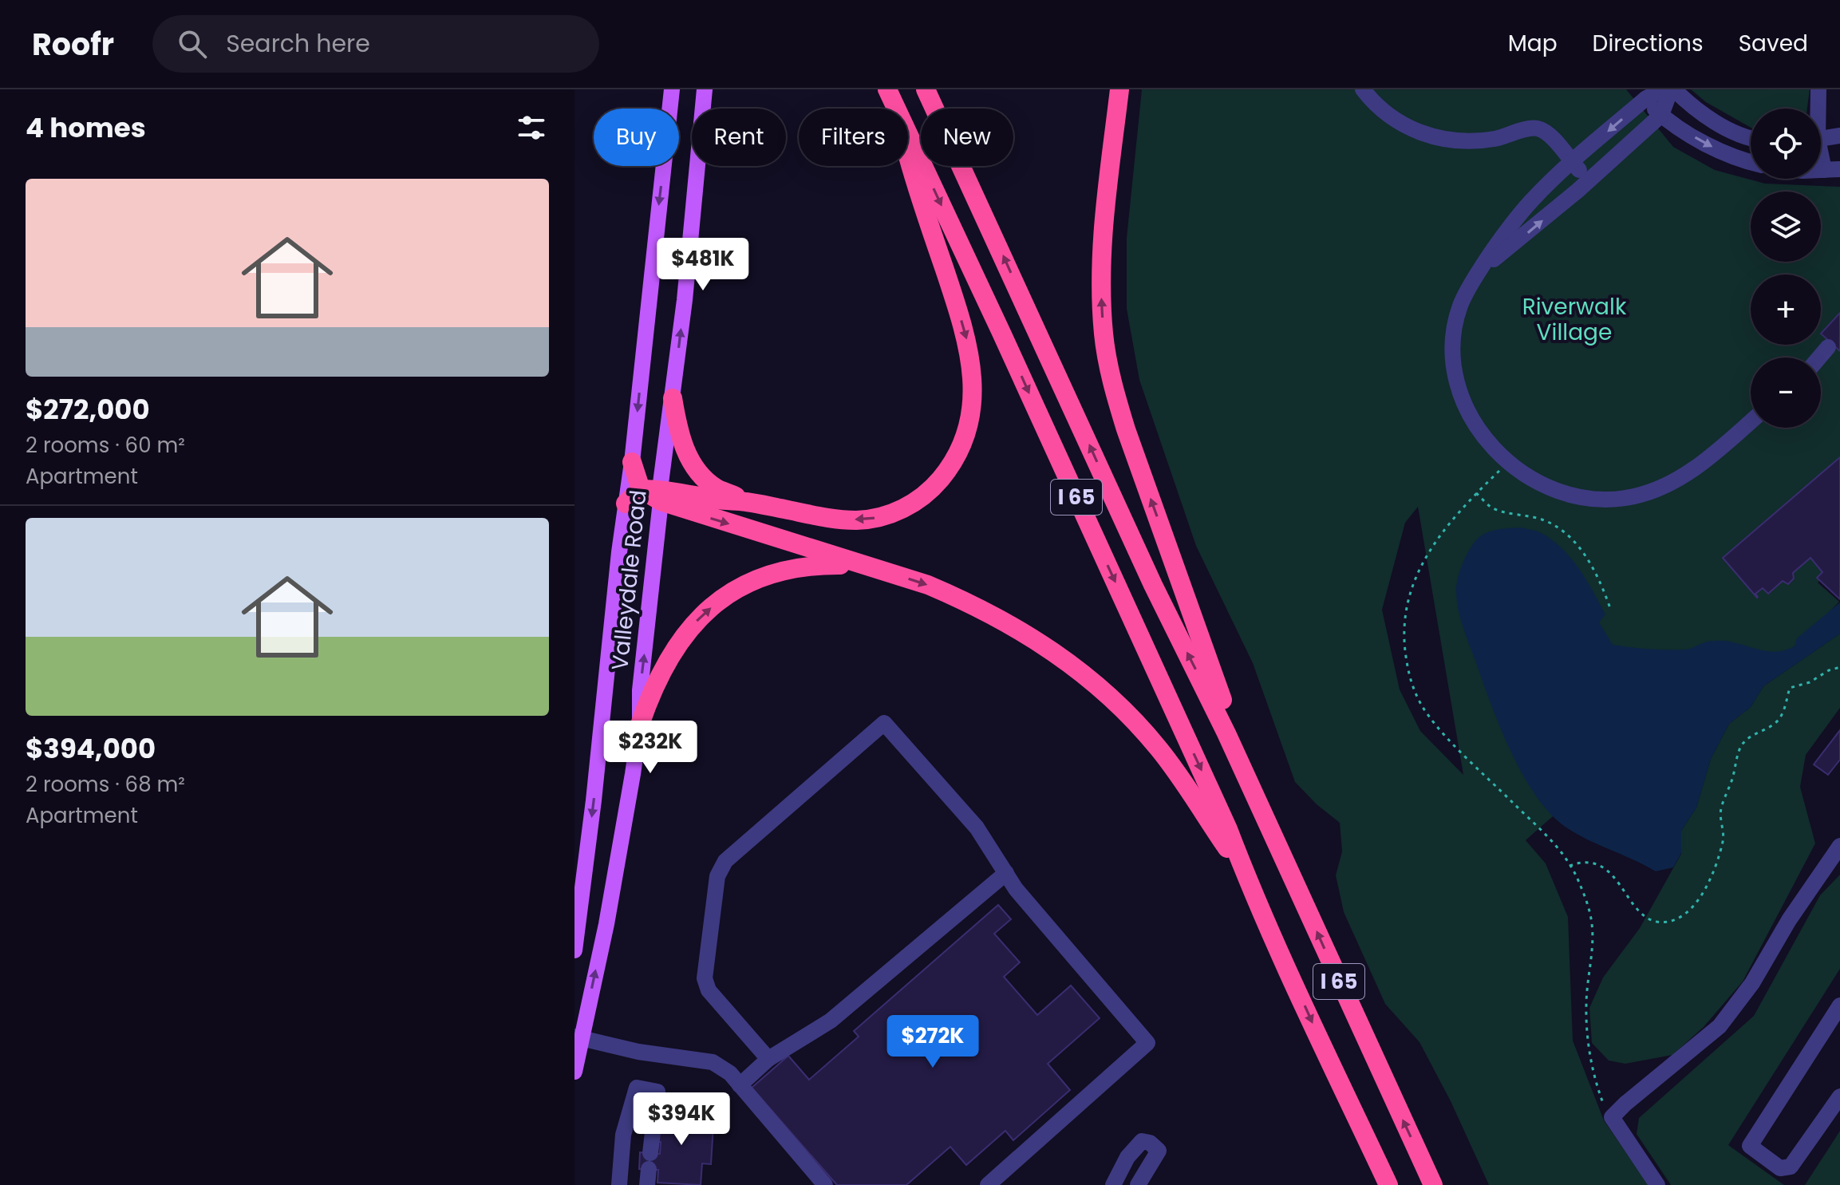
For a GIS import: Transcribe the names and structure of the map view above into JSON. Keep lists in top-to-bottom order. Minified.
{"streets":{"highway":["I 65"],"main road":["Valleydale Road"]},"parks":["Riverwalk Village"],"page":{"header":"Roofr","search":"Search here","nav":["Map","Directions","Saved"],"heading":"4 homes","map_buttons":["+","−"],"chip":["Buy","Rent","Filters","New"],"list":[{"name":"$272,000","note":"2 rooms · 60 m² · Apartment"},{"name":"$394,000","note":"2 rooms · 68 m² · Apartment"}],"price":["$481K","$232K","$272K","$394K"]}}
